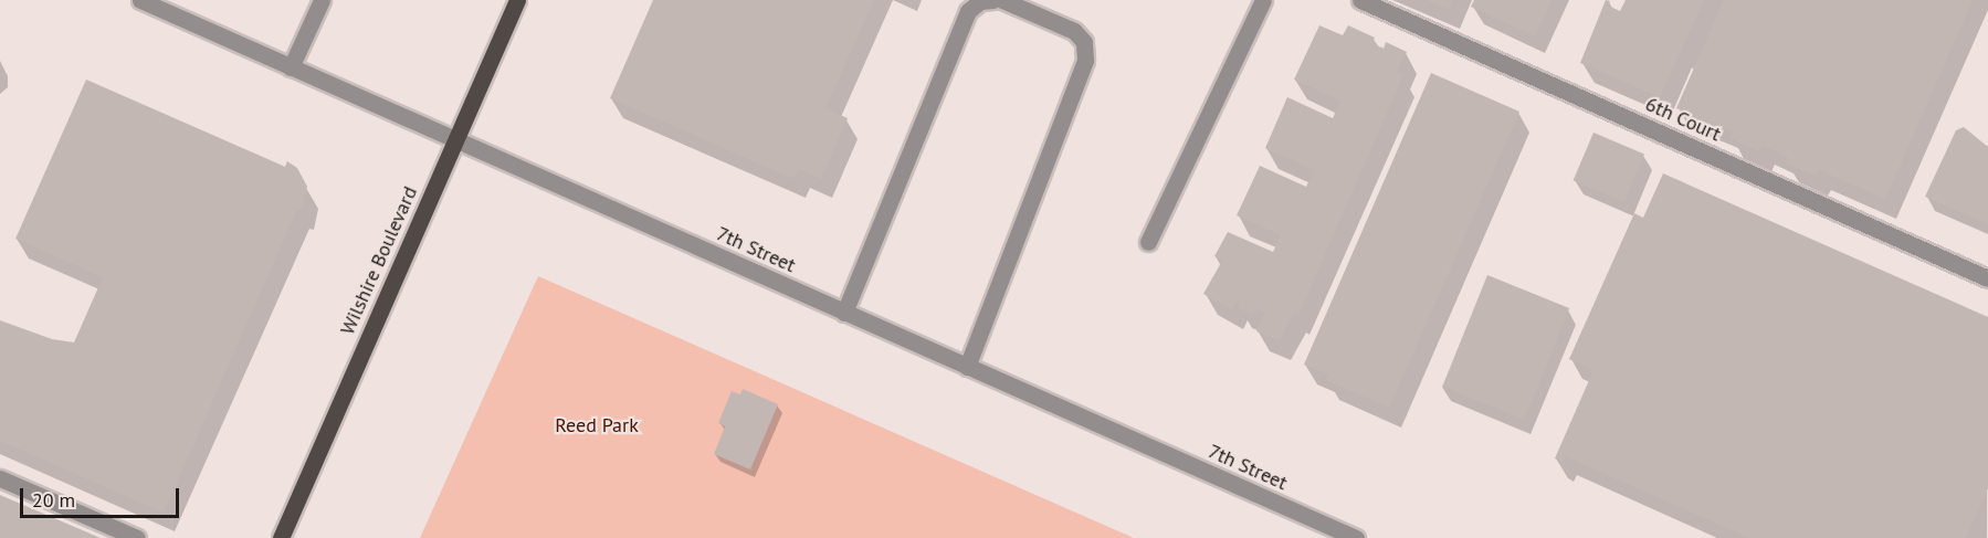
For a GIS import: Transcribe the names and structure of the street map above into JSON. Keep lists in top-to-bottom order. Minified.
{"streets":{"main road":["Wilshire Boulevard"],"street":["6th Court","7th Street"]},"crossings":[["7th Street","Wilshire Boulevard"]],"parks":["Reed Park"],"scale_bar":"20 m"}
